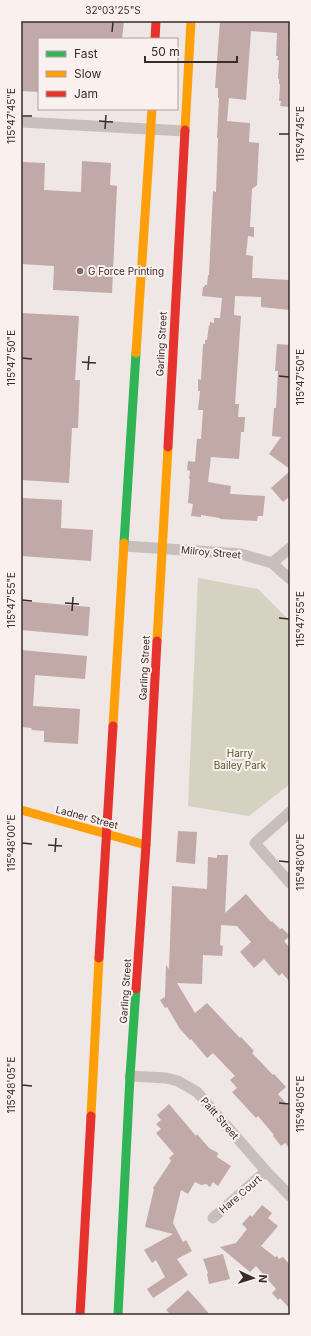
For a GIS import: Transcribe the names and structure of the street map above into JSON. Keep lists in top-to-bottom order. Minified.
{"streets":{"street":["Garling Street","Milroy Street","Ladner Street","Paitt Street","Hare Court"]},"crossings":[["Garling Street","Milroy Street"],["Garling Street","Ladner Street"],["Garling Street","Paitt Street"],["Paitt Street","Hare Court"]],"parks":["Harry Bailey Park"],"places":["G Force Printing"],"legend":["Fast","Slow","Jam"],"scale_bar":"50 m","north":"right","coordinates":["32°03'25\"S","115°47'45\"E","115°47'50\"E","115°47'55\"E","115°48'00\"E","115°48'05\"E"]}
